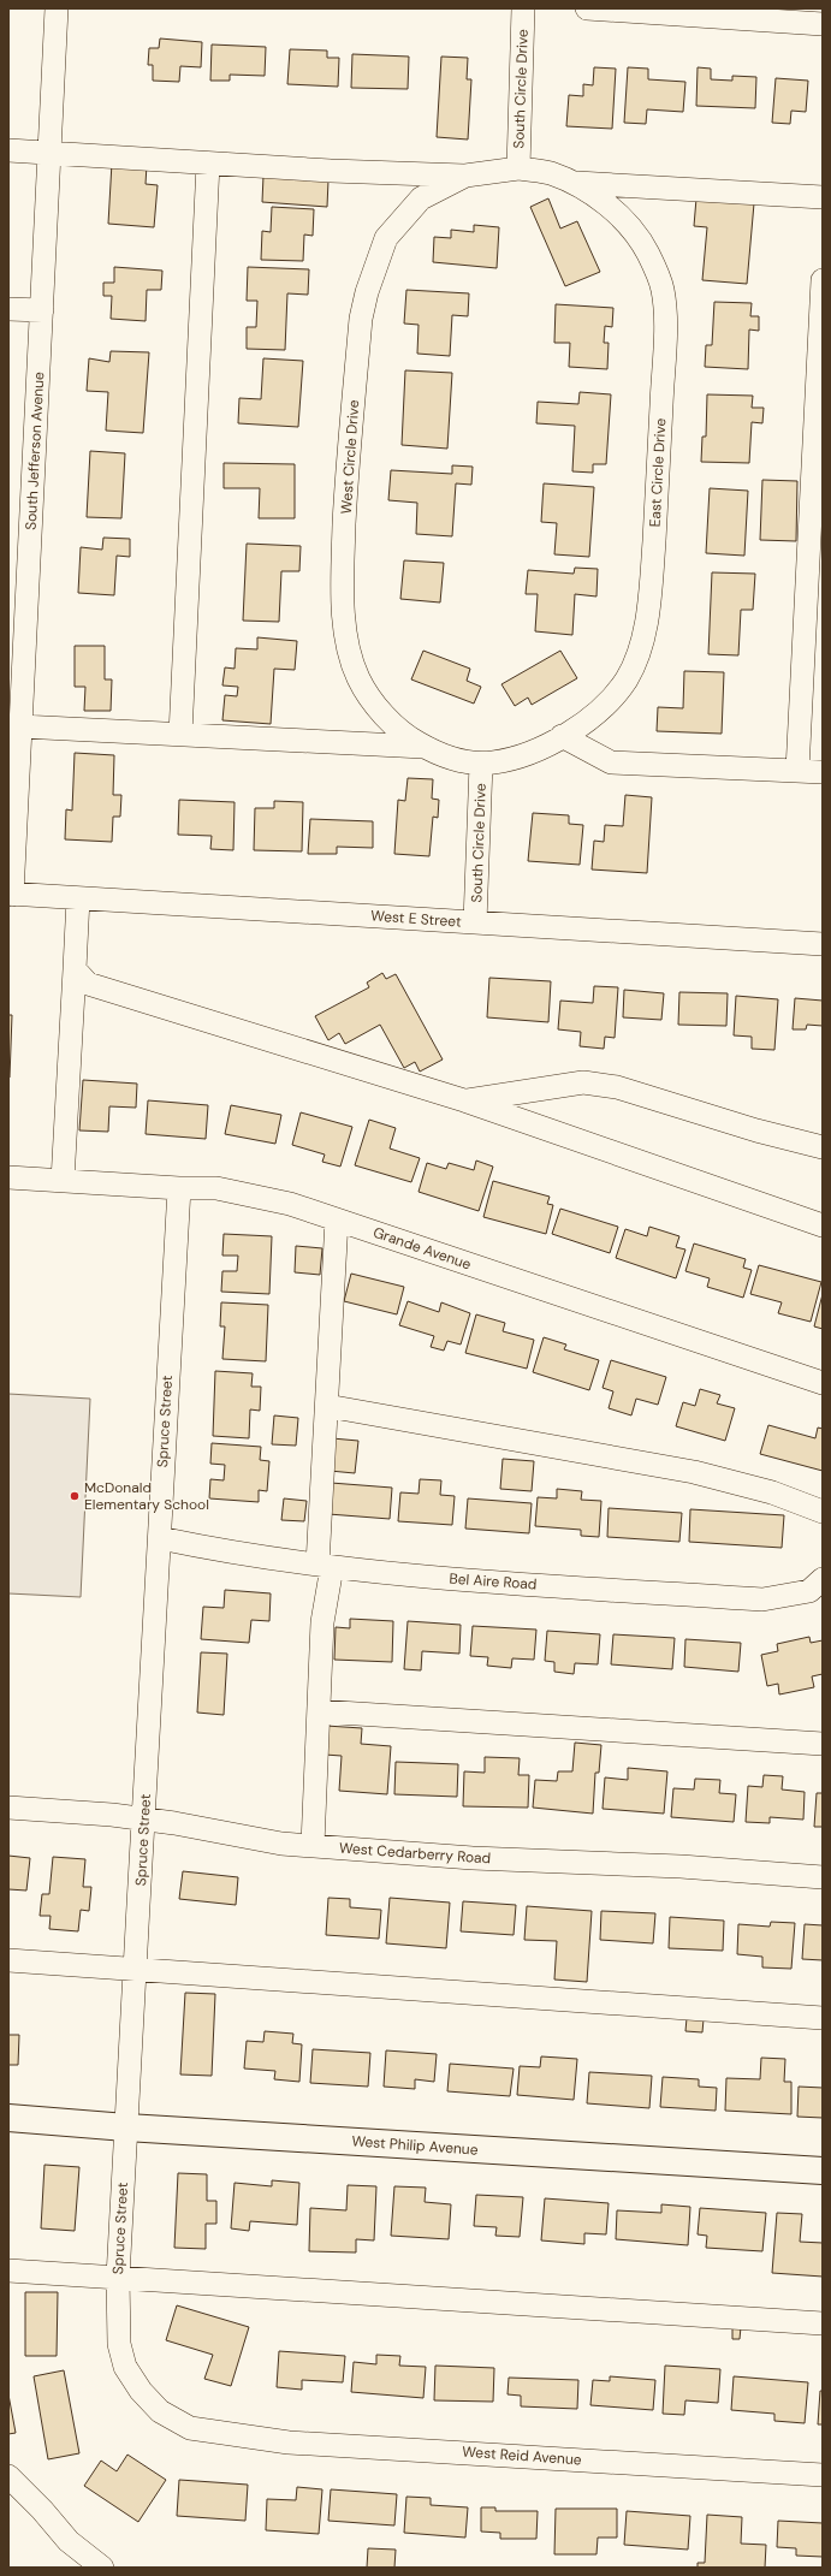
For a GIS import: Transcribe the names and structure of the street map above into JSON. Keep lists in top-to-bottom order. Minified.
{"streets":{"main road":["West Philip Avenue"],"street":["South Circle Drive","South Jefferson Avenue","West Circle Drive","East Circle Drive","West E Street","Grande Avenue","Spruce Street","Bel Aire Road","West Cedarberry Road","West Reid Avenue"]},"crossings":[["South Circle Drive","West Circle Drive"],["South Circle Drive","East Circle Drive"],["South Circle Drive","West E Street"],["South Jefferson Avenue","West E Street"],["West Circle Drive","East Circle Drive"],["Grande Avenue","Spruce Street"],["Spruce Street","Bel Aire Road"],["Spruce Street","West Cedarberry Road"],["Spruce Street","West Philip Avenue"],["Spruce Street","West Reid Avenue"]],"places":["McDonald Elementary School"]}
